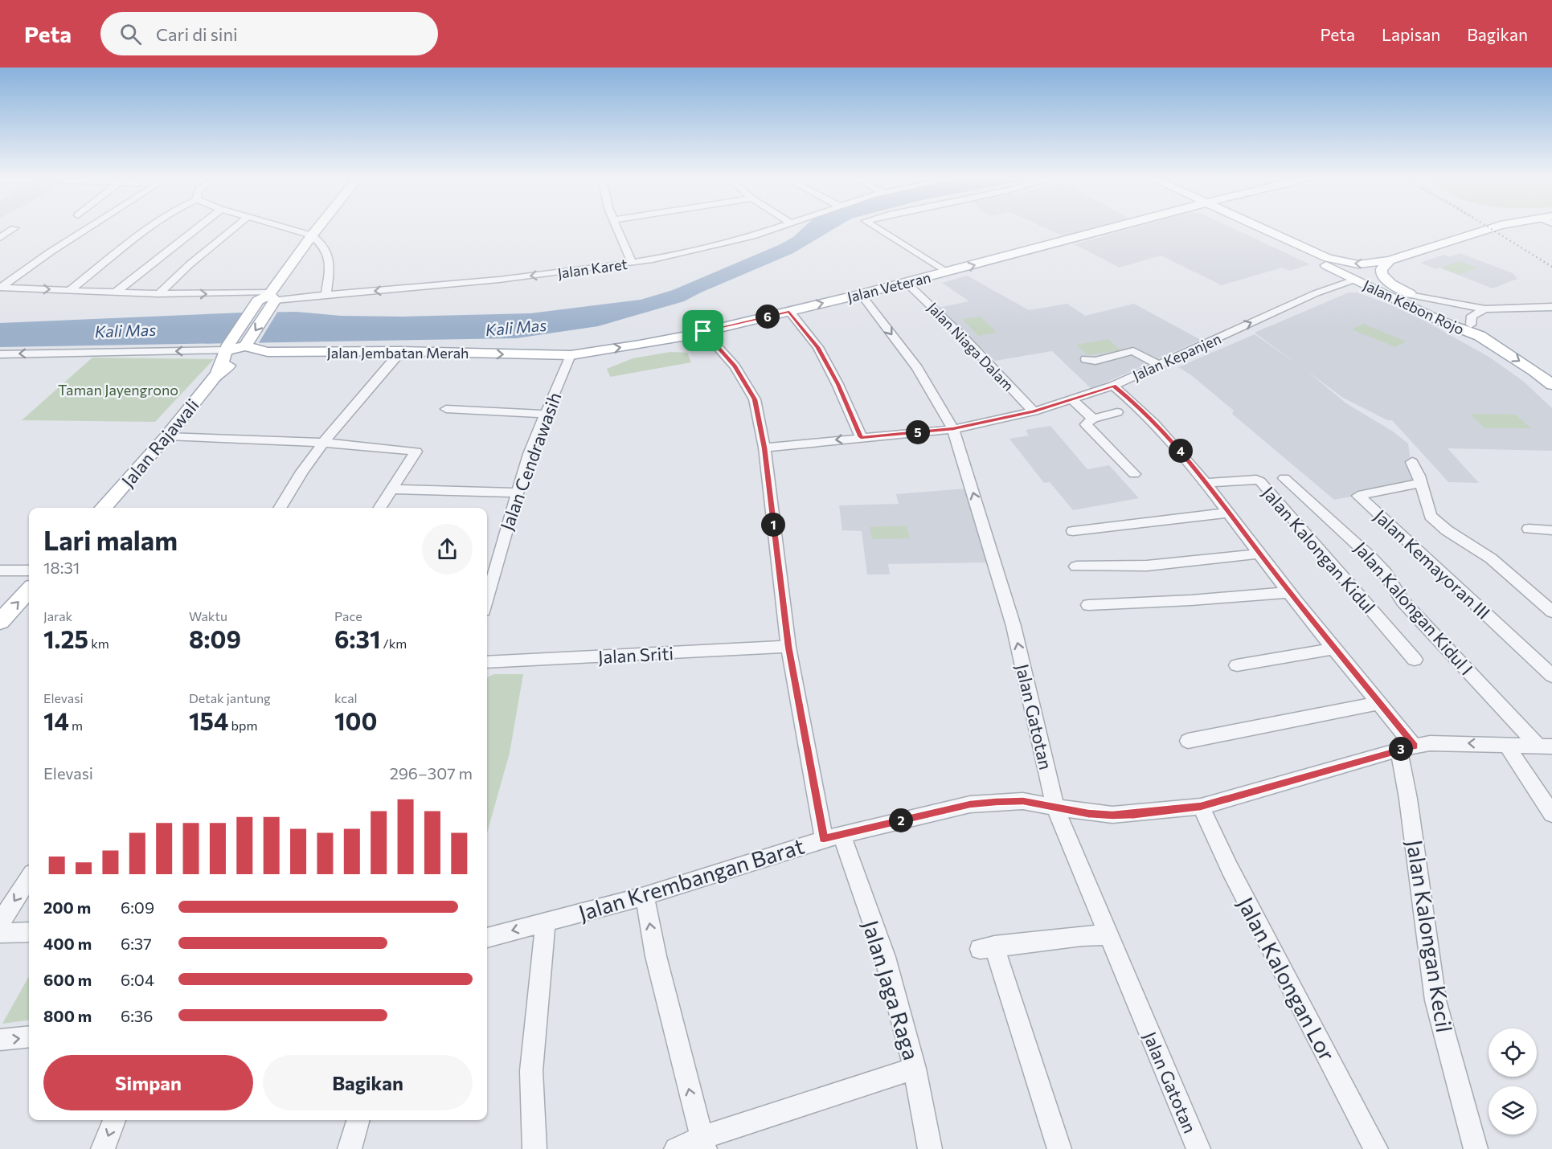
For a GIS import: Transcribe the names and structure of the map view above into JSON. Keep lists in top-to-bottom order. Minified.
{"streets":{"main road":["Jalan Veteran","Jalan Kebon Rojo","Jalan Jembatan Merah","Jalan Rajawali"],"street":["Jalan Karet","Jalan Niaga Dalam","Jalan Kepanjen","Jalan Cendrawasih","Jalan Kalongan Kidul","Jalan Kemayoran III","Jalan Kalongan Kidul I","Jalan Sriti","Jalan Gatotan","Jalan Krembangan Barat","Jalan Kalongan Kecil","Jalan Kalongan Lor","Jalan Jaga Raga"]},"crossings":[["Jalan Karet","Jalan Rajawali"],["Jalan Veteran","Jalan Niaga Dalam"],["Jalan Veteran","Jalan Jembatan Merah"],["Jalan Veteran","Jalan Cendrawasih"],["Jalan Veteran","Jalan Gatotan"],["Jalan Veteran","Jalan Jaga Raga"],["Jalan Kebon Rojo","Jalan Kepanjen"],["Jalan Niaga Dalam","Jalan Kepanjen"],["Jalan Jembatan Merah","Jalan Rajawali"],["Jalan Jembatan Merah","Jalan Cendrawasih"],["Jalan Kepanjen","Jalan Gatotan"],["Jalan Kepanjen","Jalan Jaga Raga"],["Jalan Kalongan Kidul I","Jalan Krembangan Barat"],["Jalan Sriti","Jalan Jaga Raga"],["Jalan Gatotan","Jalan Krembangan Barat"],["Jalan Krembangan Barat","Jalan Kalongan Kecil"],["Jalan Krembangan Barat","Jalan Kalongan Lor"],["Jalan Krembangan Barat","Jalan Jaga Raga"]],"one_way":["Jalan Veteran","Jalan Jembatan Merah"],"water":["Kali Mas"],"parks":["Taman Jayengrono"],"page":{"header":"Peta","search":"Cari di sini","nav":["Peta","Lapisan","Bagikan"],"pins":["6","5","4","1","3","2"],"heading":["Lari malam","18:31"],"stats":[["Jarak","1.25 km"],["Waktu","8:09"],["Pace","6:31 /km"],["Elevasi","14 m"],["Detak jantung","154 bpm"],["kcal","100"]],"chart":["Elevasi","296–307 m"],"list":[{"name":"200 m","note":"6:09"},{"name":"400 m","note":"6:37"},{"name":"600 m","note":"6:04"},{"name":"800 m","note":"6:36"}],"buttons":["Simpan","Bagikan"]}}
